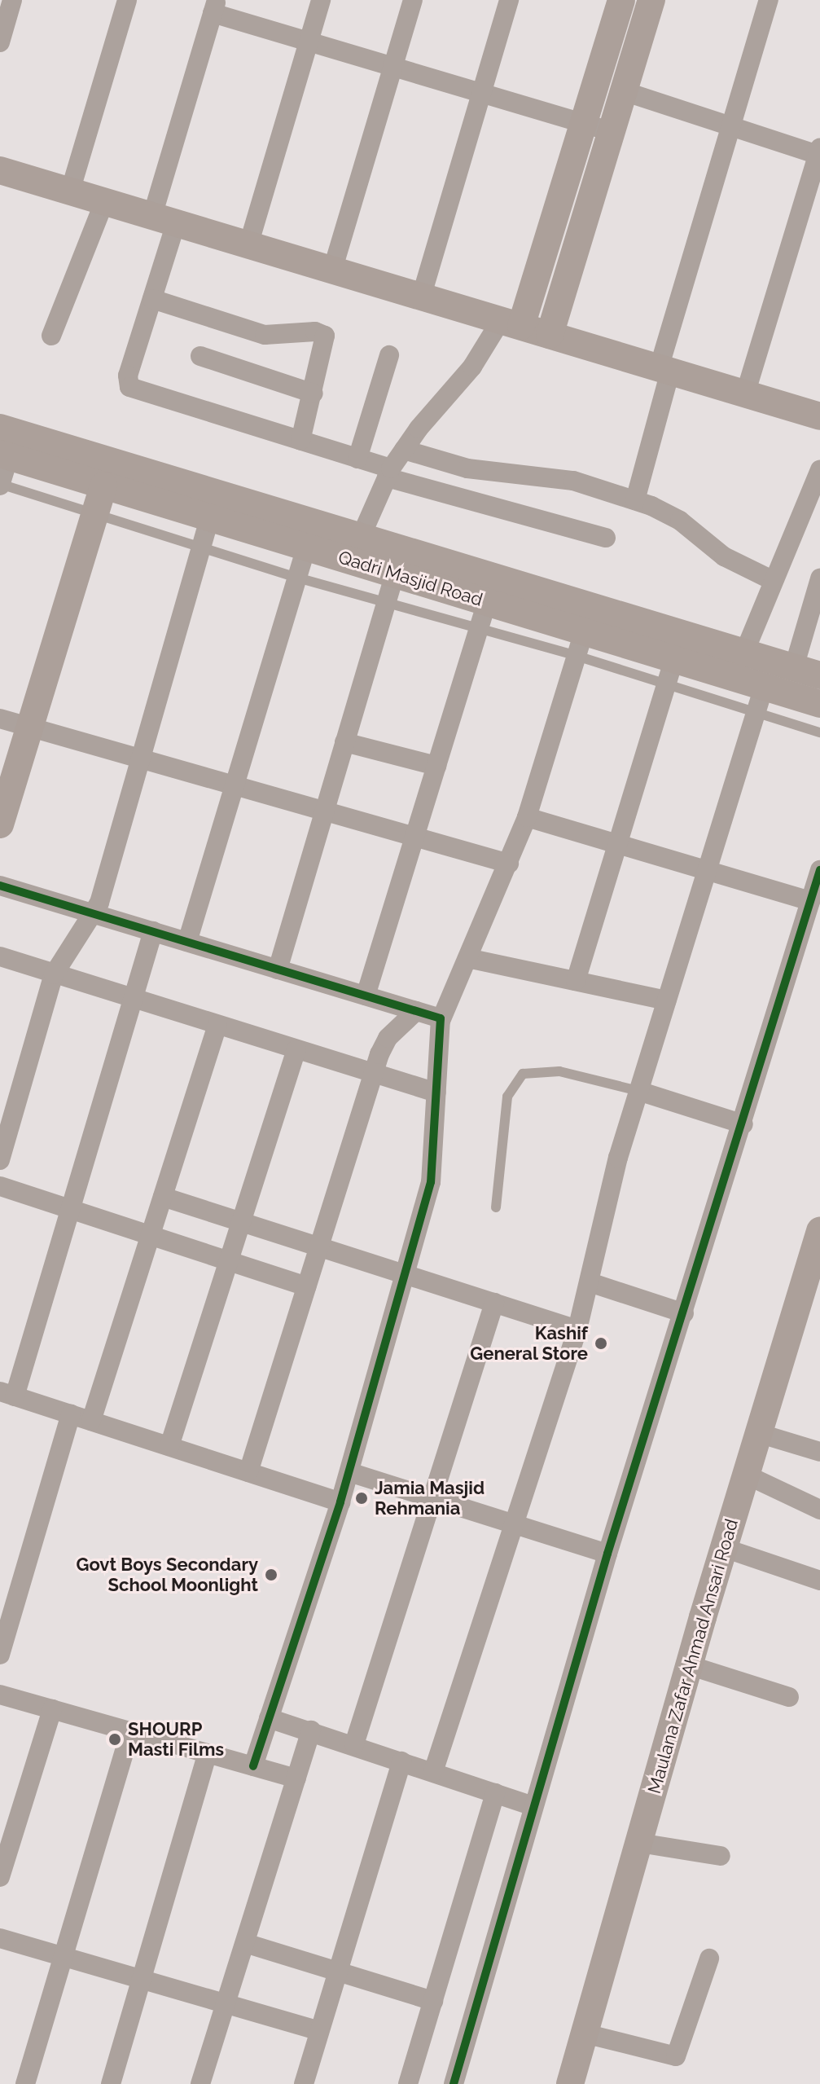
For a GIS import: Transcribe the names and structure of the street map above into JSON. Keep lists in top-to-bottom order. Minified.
{"streets":{"street":["Qadri Masjid Road","Maulana Zafar Ahmad Ansari Road"]},"places":["Kashif General Store","Jamia Masjid Rehmania","Govt Boys Secondary School Moonlight","SHOURP Masti Films"]}
